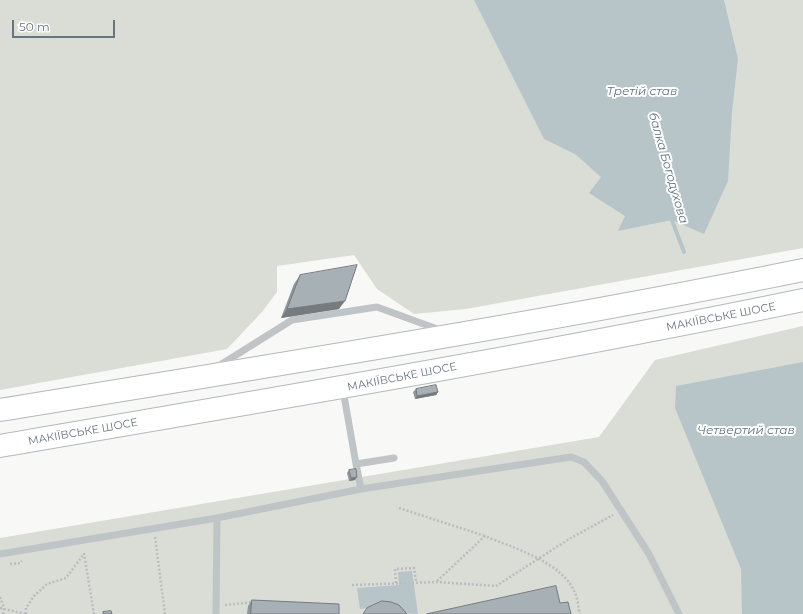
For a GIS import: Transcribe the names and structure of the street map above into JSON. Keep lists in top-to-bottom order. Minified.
{"streets":{"main road":["МАКІЇВСЬКЕ ШОСЕ"]},"water":["Третій став","балка Богодухова","Четвертий став"],"scale_bar":"50 m"}
